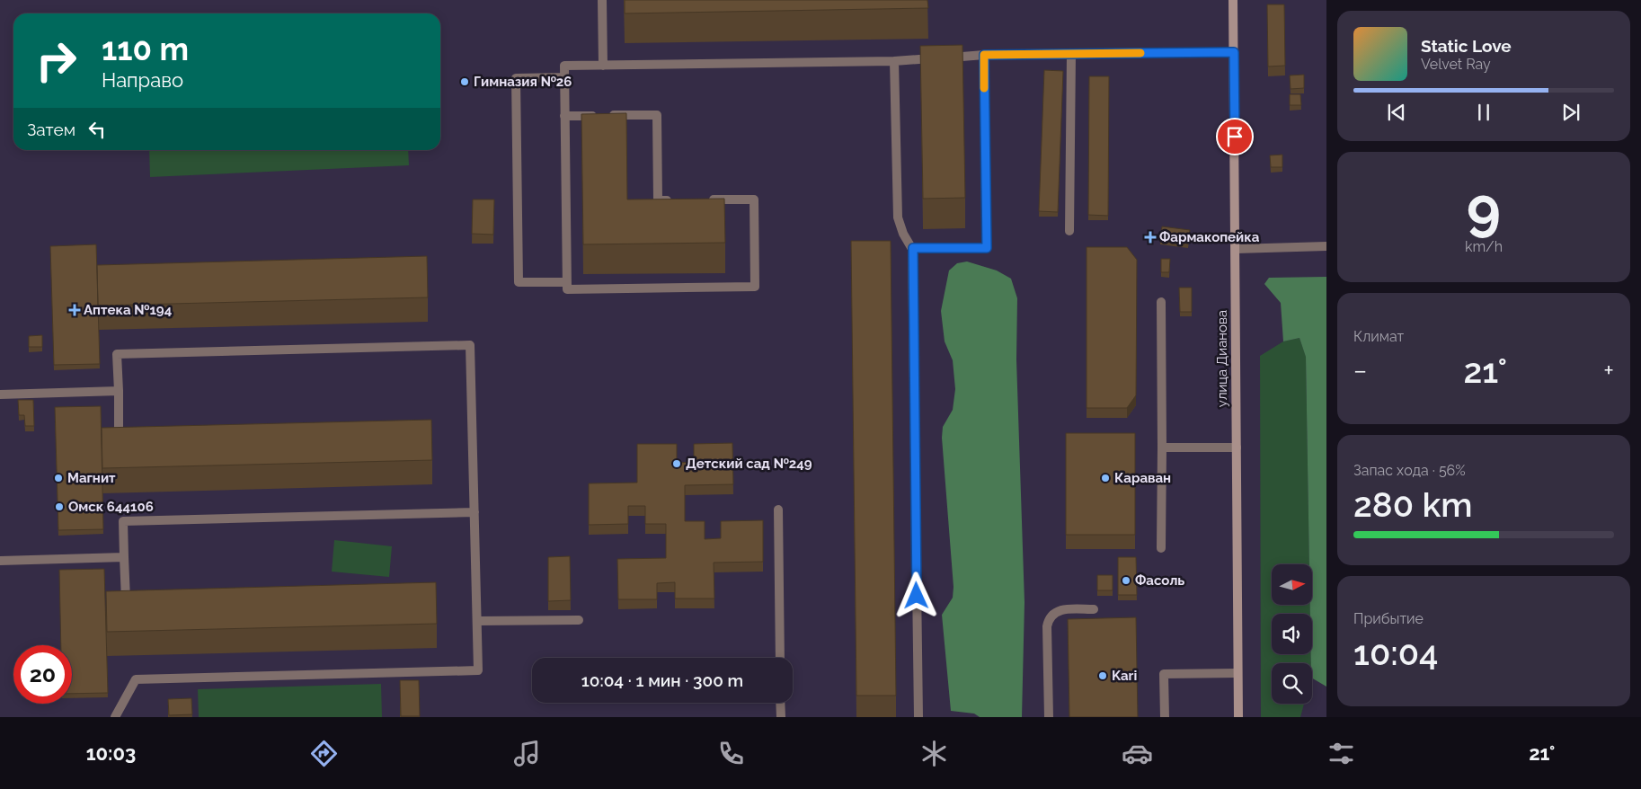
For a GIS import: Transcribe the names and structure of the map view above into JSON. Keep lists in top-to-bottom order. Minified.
{"streets":{"main road":["улица Дианова"]},"places":{"other":["Гимназия №26","Детский сад №249","Магнит","Караван","Омск 644106","Фасоль","Kari"],"health":["Фармакопейка","Аптека №194"]},"north":"right","page":{"turn":["110 m","Направо"],"song":["Static Love","Velvet Ray"],"then":"Затем","tile":[["9","km/h"],"Климат",["Запас хода · 56%","280 km"],["Прибытие","10:04"]],"heat":["−","21°","+"],"limit":"20","trip":"10:04 · 1 мин · 300 m","tabs":["10:03","21°"]}}
